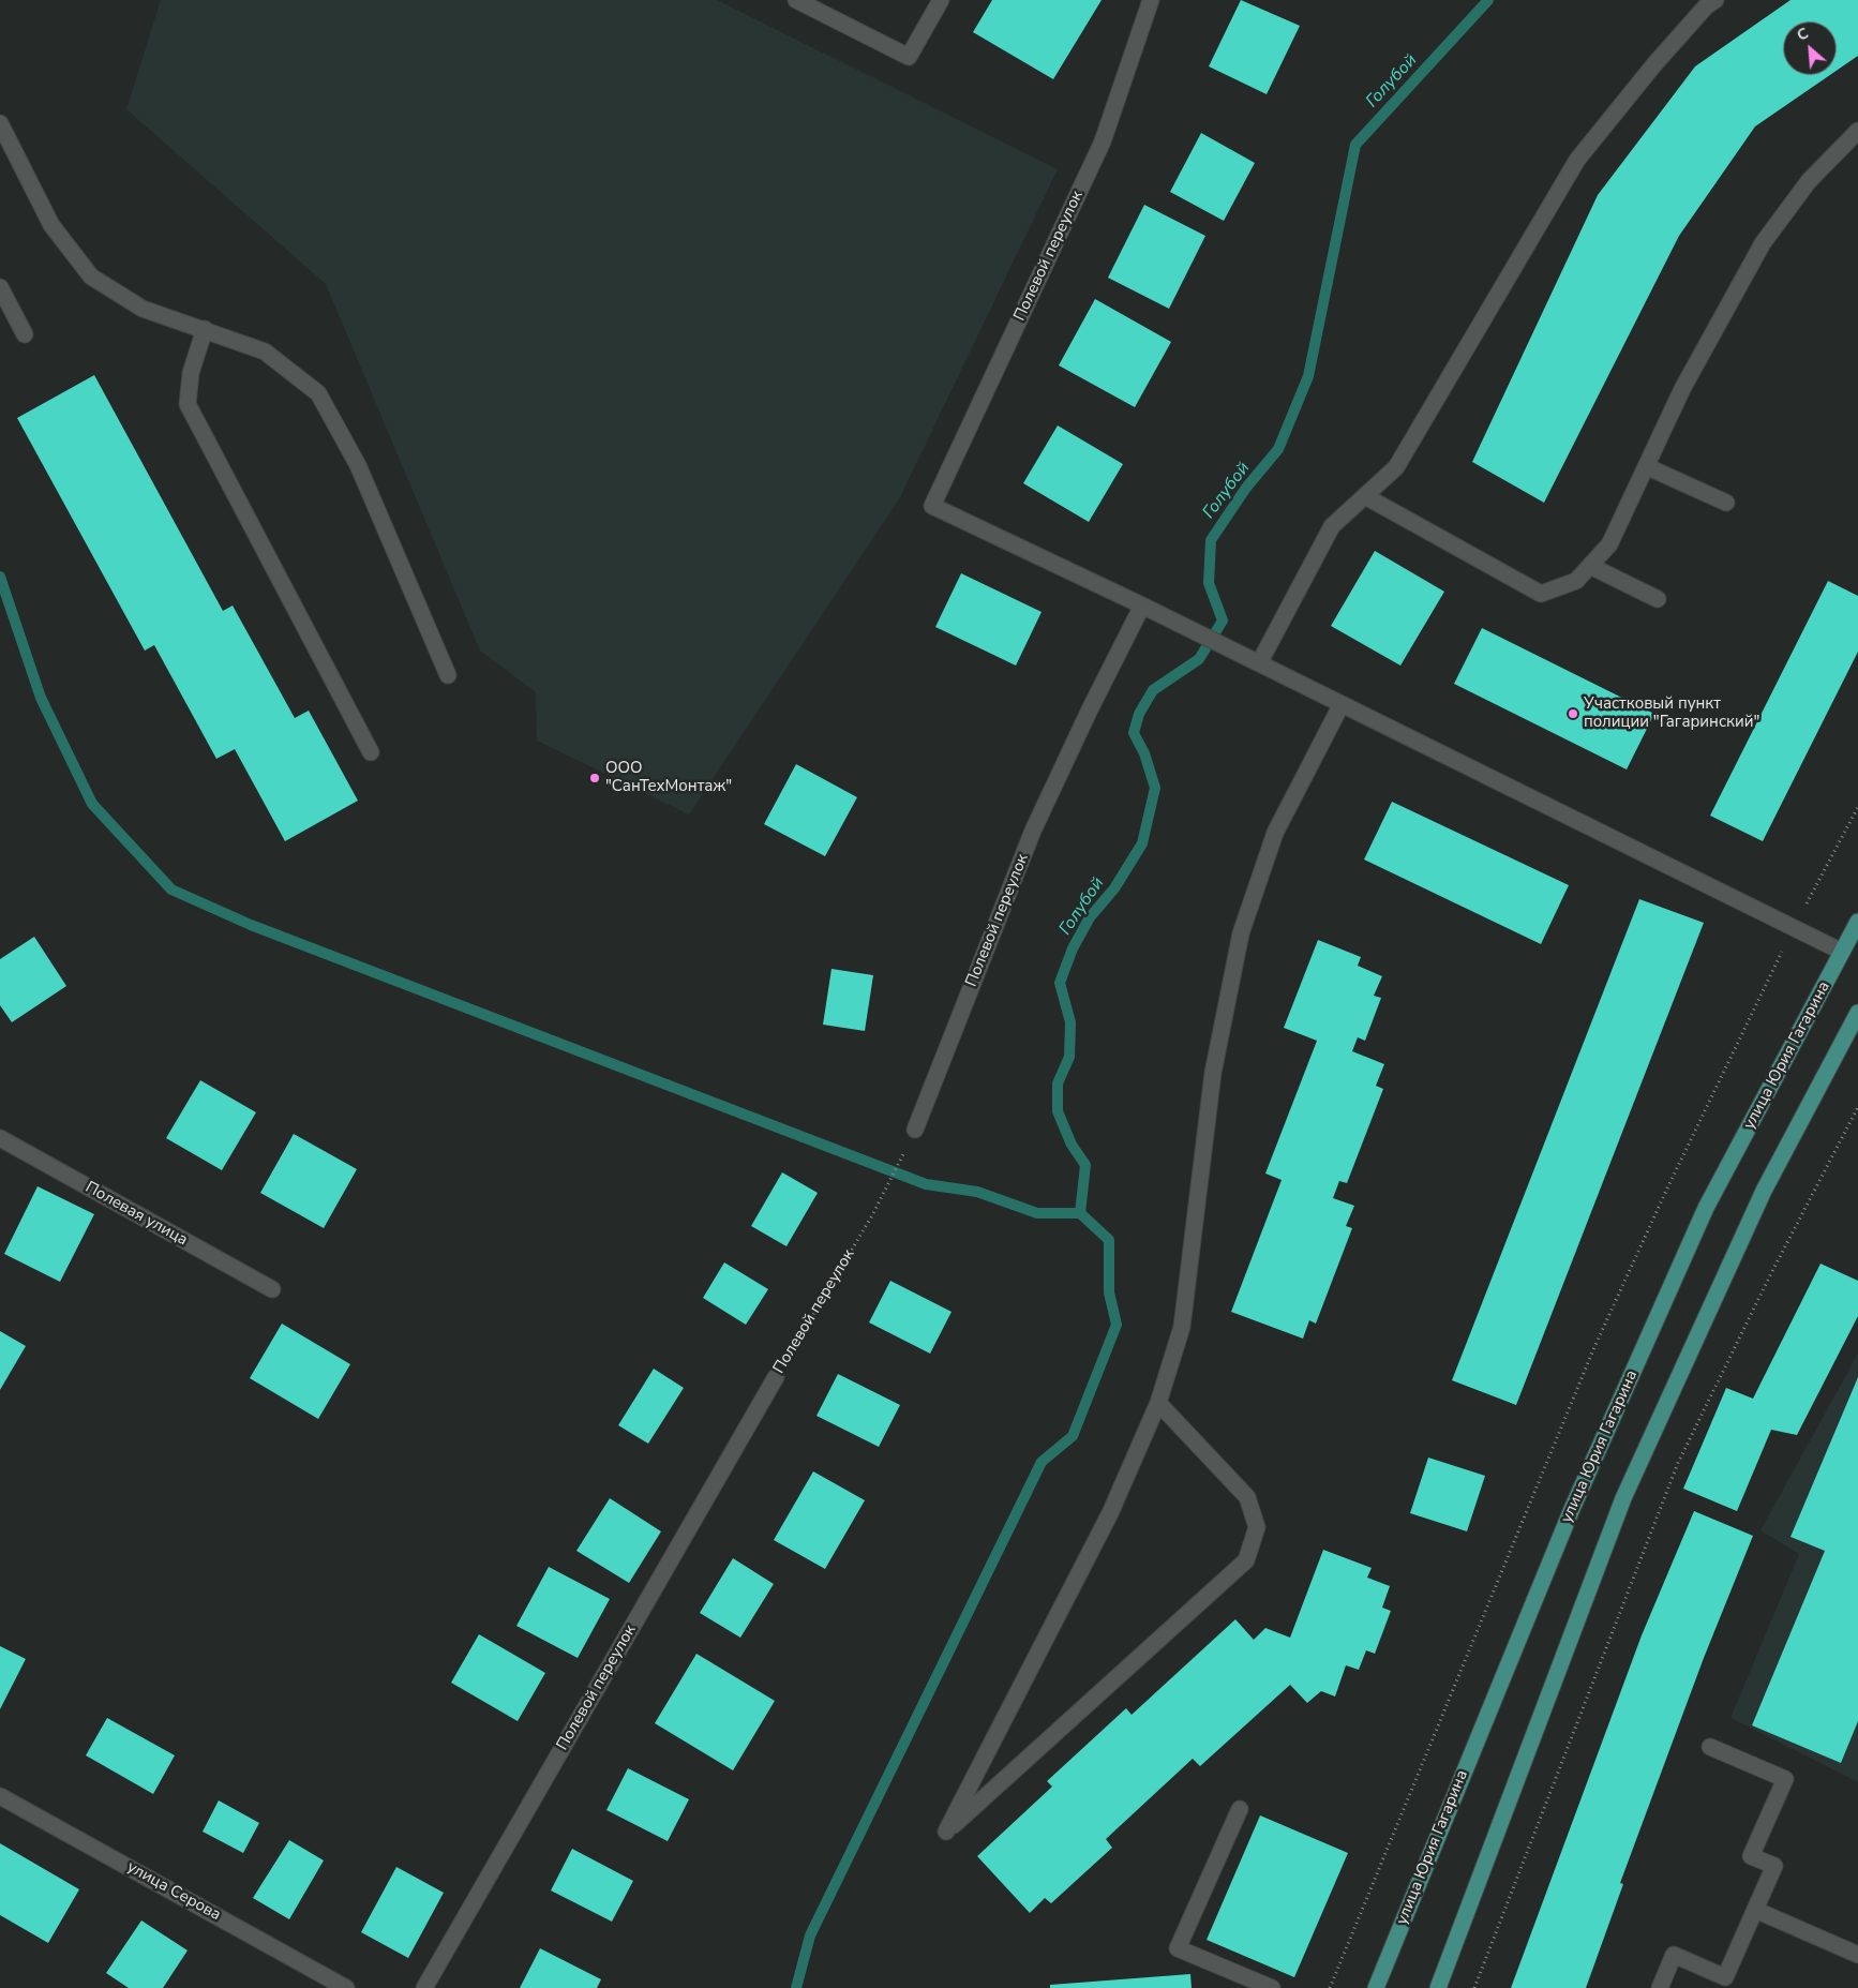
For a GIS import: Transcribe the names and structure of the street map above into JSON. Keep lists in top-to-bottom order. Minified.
{"streets":{"main road":["улица Юрия Гагарина"],"street":["Полевой переулок","Полевая улица","улица Серова"]},"water":["Голубой"],"places":["Участковый пункт полиции \"Гагаринский\"","ООО \"СанТехМонтаж\""],"north":"top left"}
